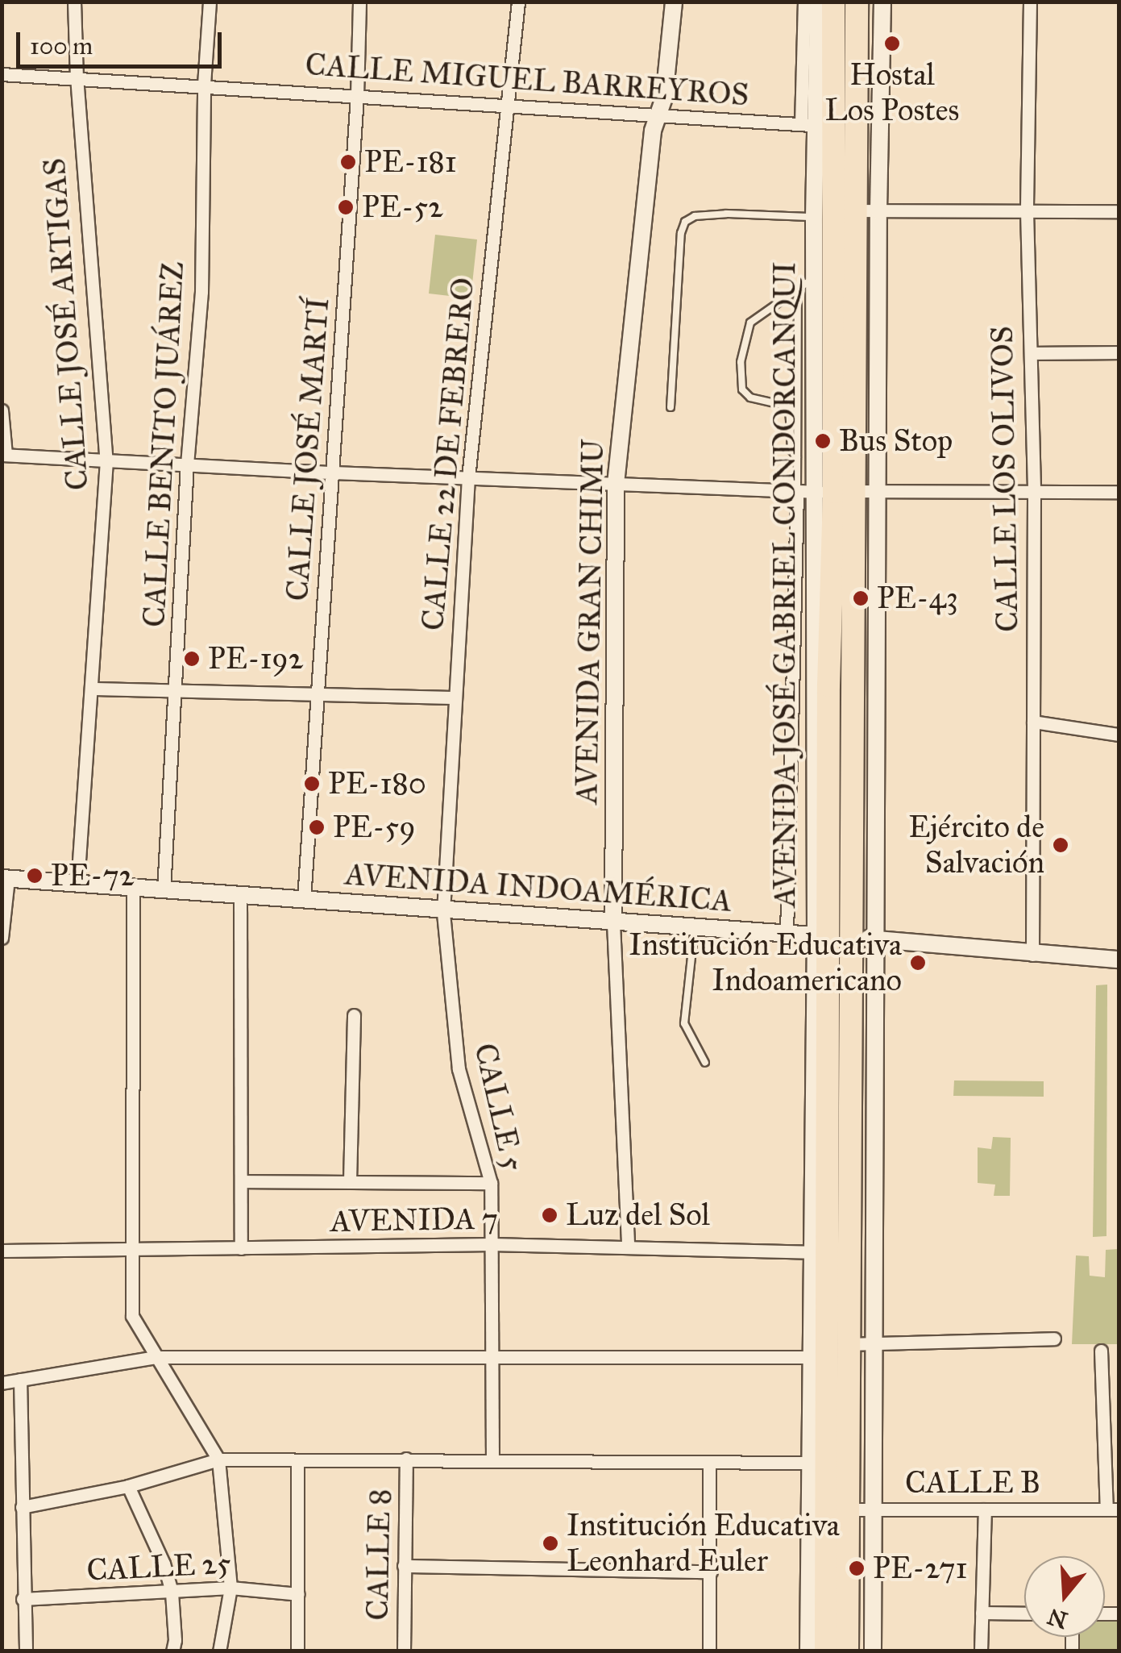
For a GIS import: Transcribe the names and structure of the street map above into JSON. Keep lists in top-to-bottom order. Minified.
{"streets":{"highway":["AVENIDA JOSÉ GABRIEL CONDORCANQUI"],"street":["CALLE MIGUEL BARREYROS","CALLE JOSÉ ARTIGAS","CALLE BENITO JUÁREZ","CALLE JOSÉ MARTÍ","CALLE 22 DE FEBRERO","CALLE LOS OLIVOS","AVENIDA GRAN CHIMU","AVENIDA INDOAMÉRICA","CALLE 5","AVENIDA 7","CALLE B","CALLE 8","CALLE 25"]},"crossings":[["CALLE MIGUEL BARREYROS","CALLE JOSÉ ARTIGAS"],["CALLE MIGUEL BARREYROS","CALLE BENITO JUÁREZ"],["CALLE MIGUEL BARREYROS","CALLE JOSÉ MARTÍ"],["CALLE MIGUEL BARREYROS","CALLE 22 DE FEBRERO"],["CALLE MIGUEL BARREYROS","AVENIDA JOSÉ GABRIEL CONDORCANQUI"],["CALLE MIGUEL BARREYROS","AVENIDA GRAN CHIMU"],["CALLE JOSÉ ARTIGAS","AVENIDA INDOAMÉRICA"],["CALLE BENITO JUÁREZ","AVENIDA INDOAMÉRICA"],["CALLE JOSÉ MARTÍ","AVENIDA INDOAMÉRICA"],["CALLE 22 DE FEBRERO","AVENIDA INDOAMÉRICA"],["CALLE 22 DE FEBRERO","CALLE 5"],["CALLE LOS OLIVOS","AVENIDA INDOAMÉRICA"],["AVENIDA JOSÉ GABRIEL CONDORCANQUI","AVENIDA INDOAMÉRICA"],["AVENIDA JOSÉ GABRIEL CONDORCANQUI","AVENIDA 7"],["AVENIDA JOSÉ GABRIEL CONDORCANQUI","CALLE B"],["AVENIDA GRAN CHIMU","AVENIDA INDOAMÉRICA"],["AVENIDA GRAN CHIMU","AVENIDA 7"],["AVENIDA INDOAMÉRICA","CALLE 5"],["CALLE 5","AVENIDA 7"]],"places":["Hostal Los Postes","PE-181","PE-52","Bus Stop","PE-43","PE-192","PE-180","PE-59","Ejército de Salvación","PE-72","Institución Educativa Indoamericano","Luz del Sol","Institución Educativa Leonhard Euler","PE-271"],"scale_bar":"100 m","north":"bottom"}
